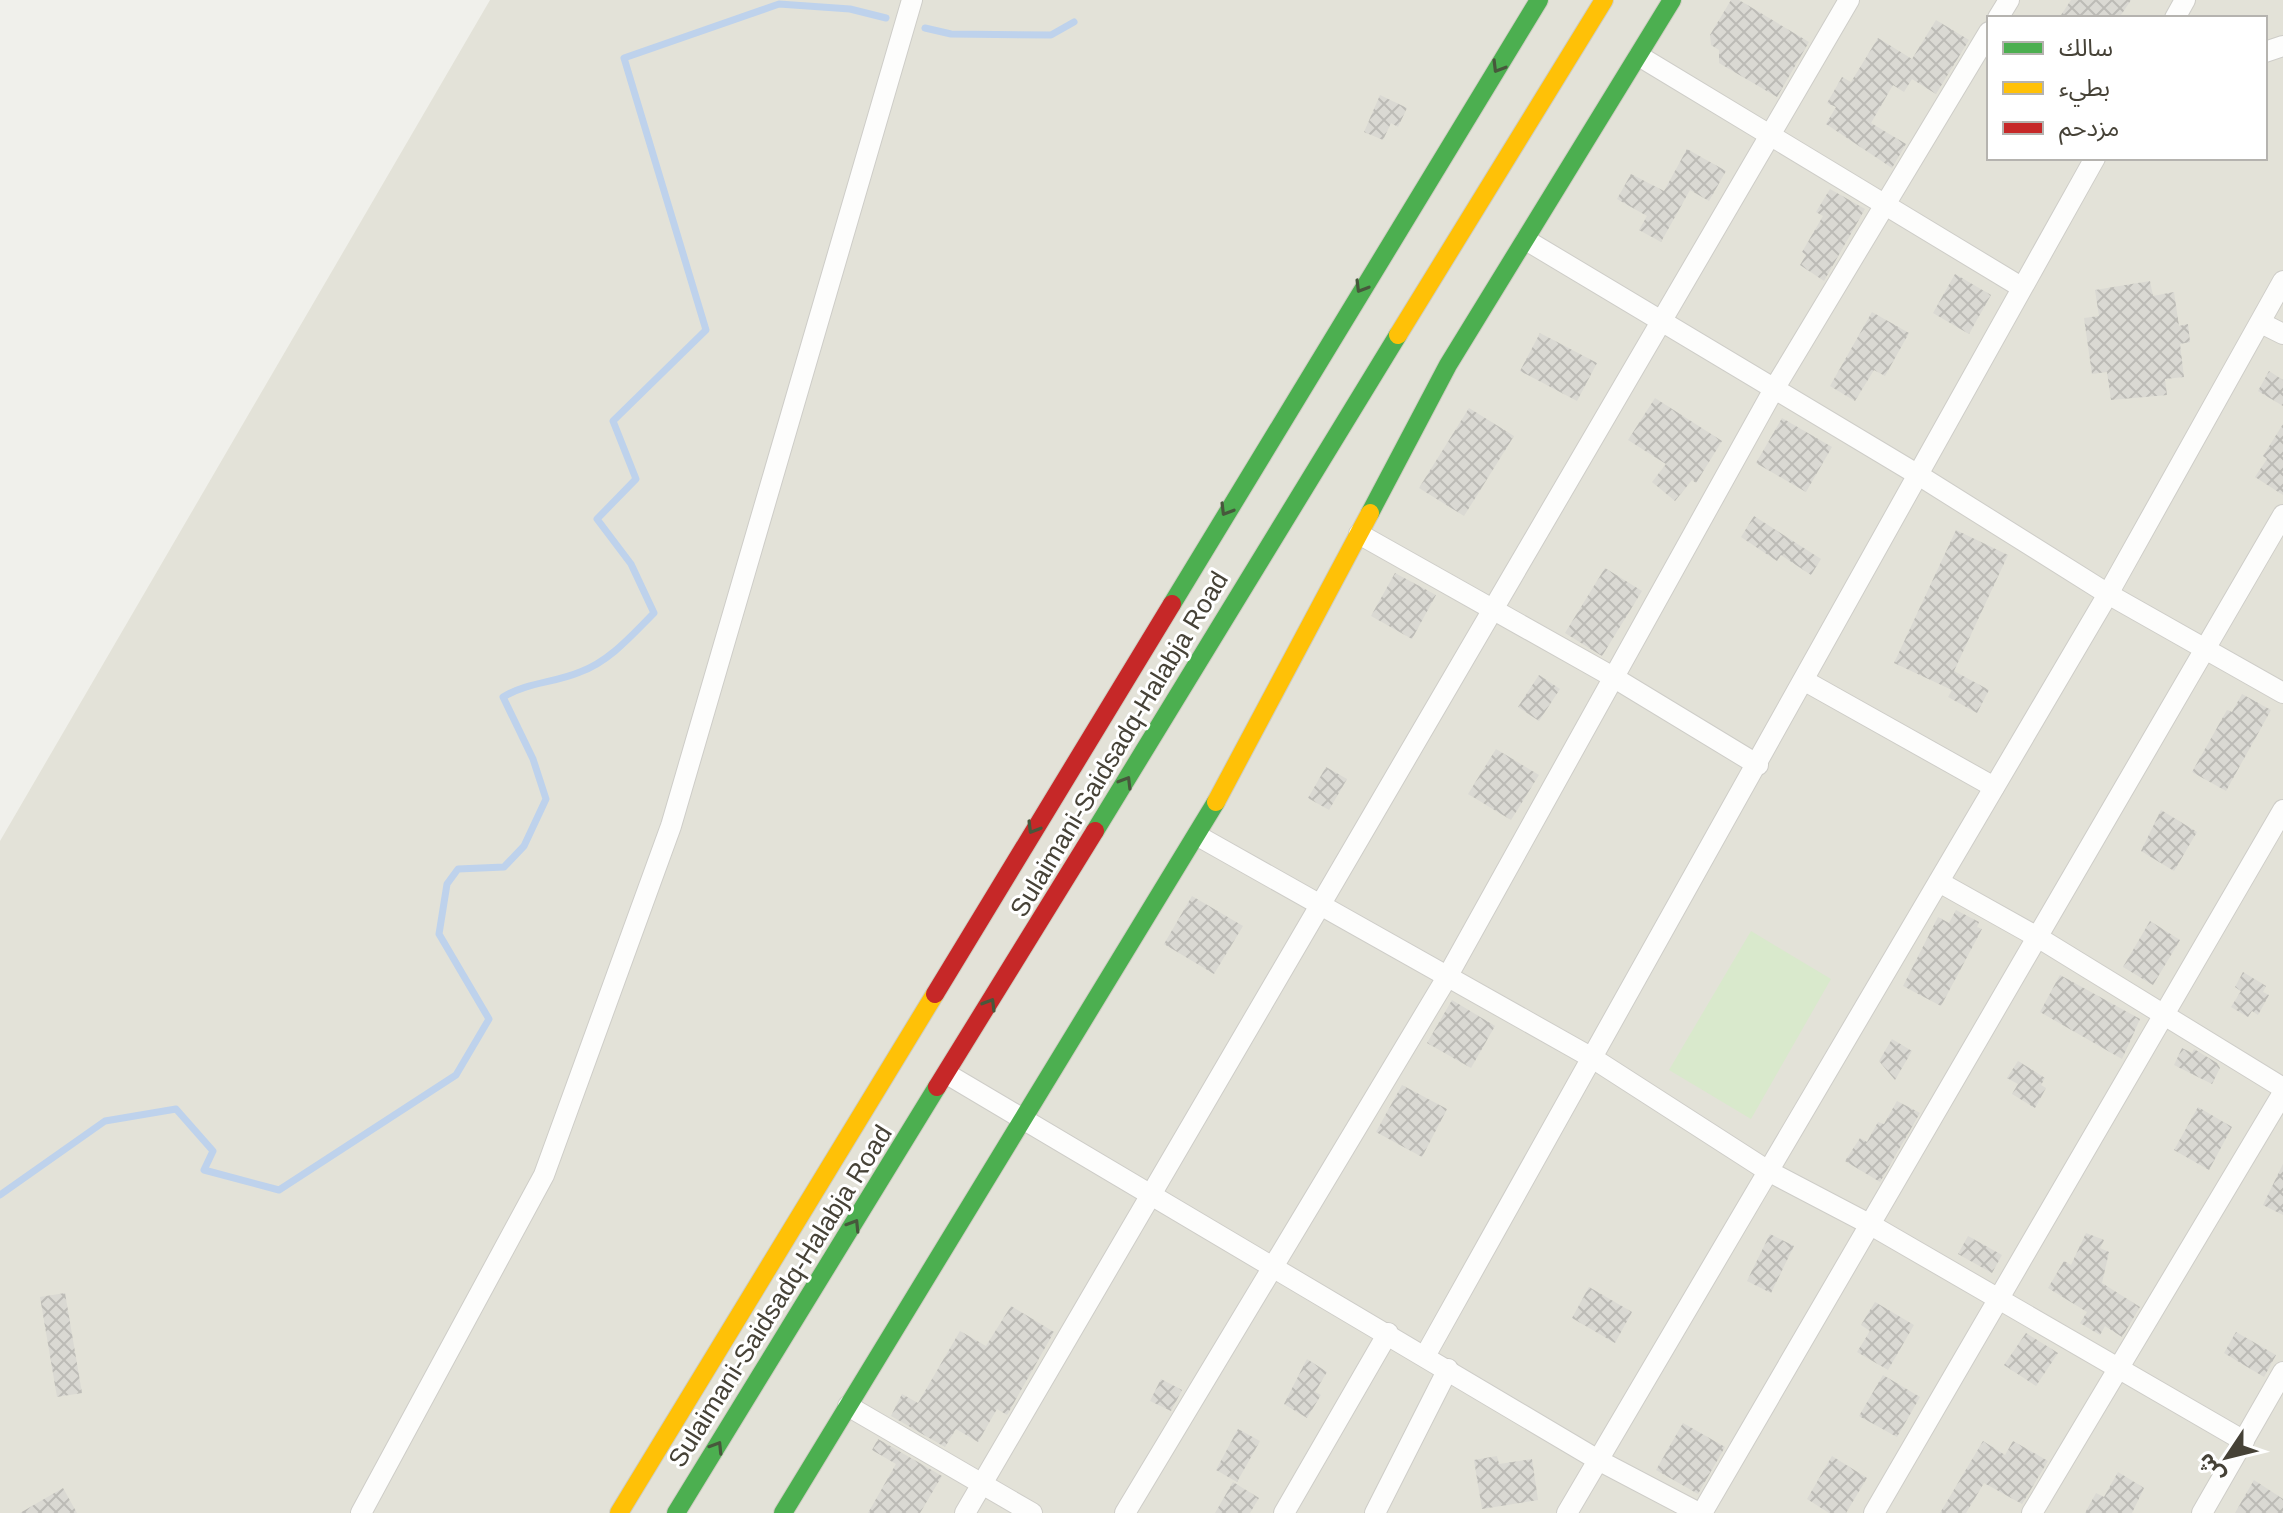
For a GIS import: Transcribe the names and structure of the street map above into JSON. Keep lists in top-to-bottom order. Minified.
{"streets":{"main road":["Sulaimani-Saidsadq-Halabja Road"]},"legend":["سالك","بطيء","مزدحم"],"north":"bottom left"}
